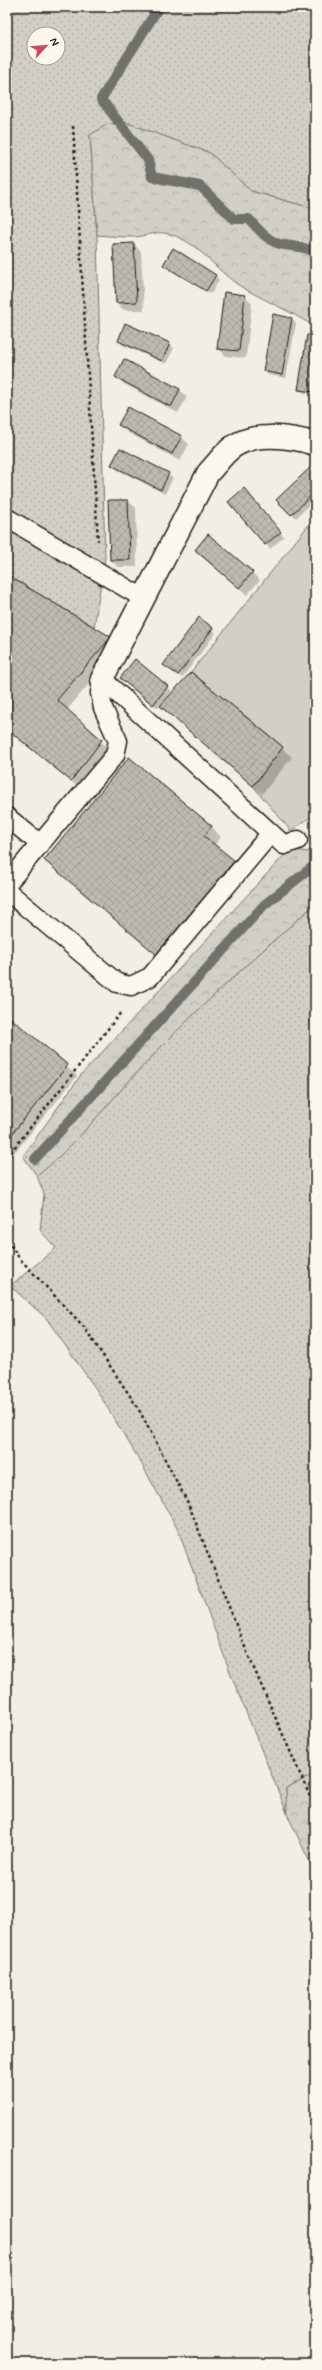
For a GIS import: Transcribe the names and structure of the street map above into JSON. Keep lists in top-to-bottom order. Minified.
{"north":"top right"}
